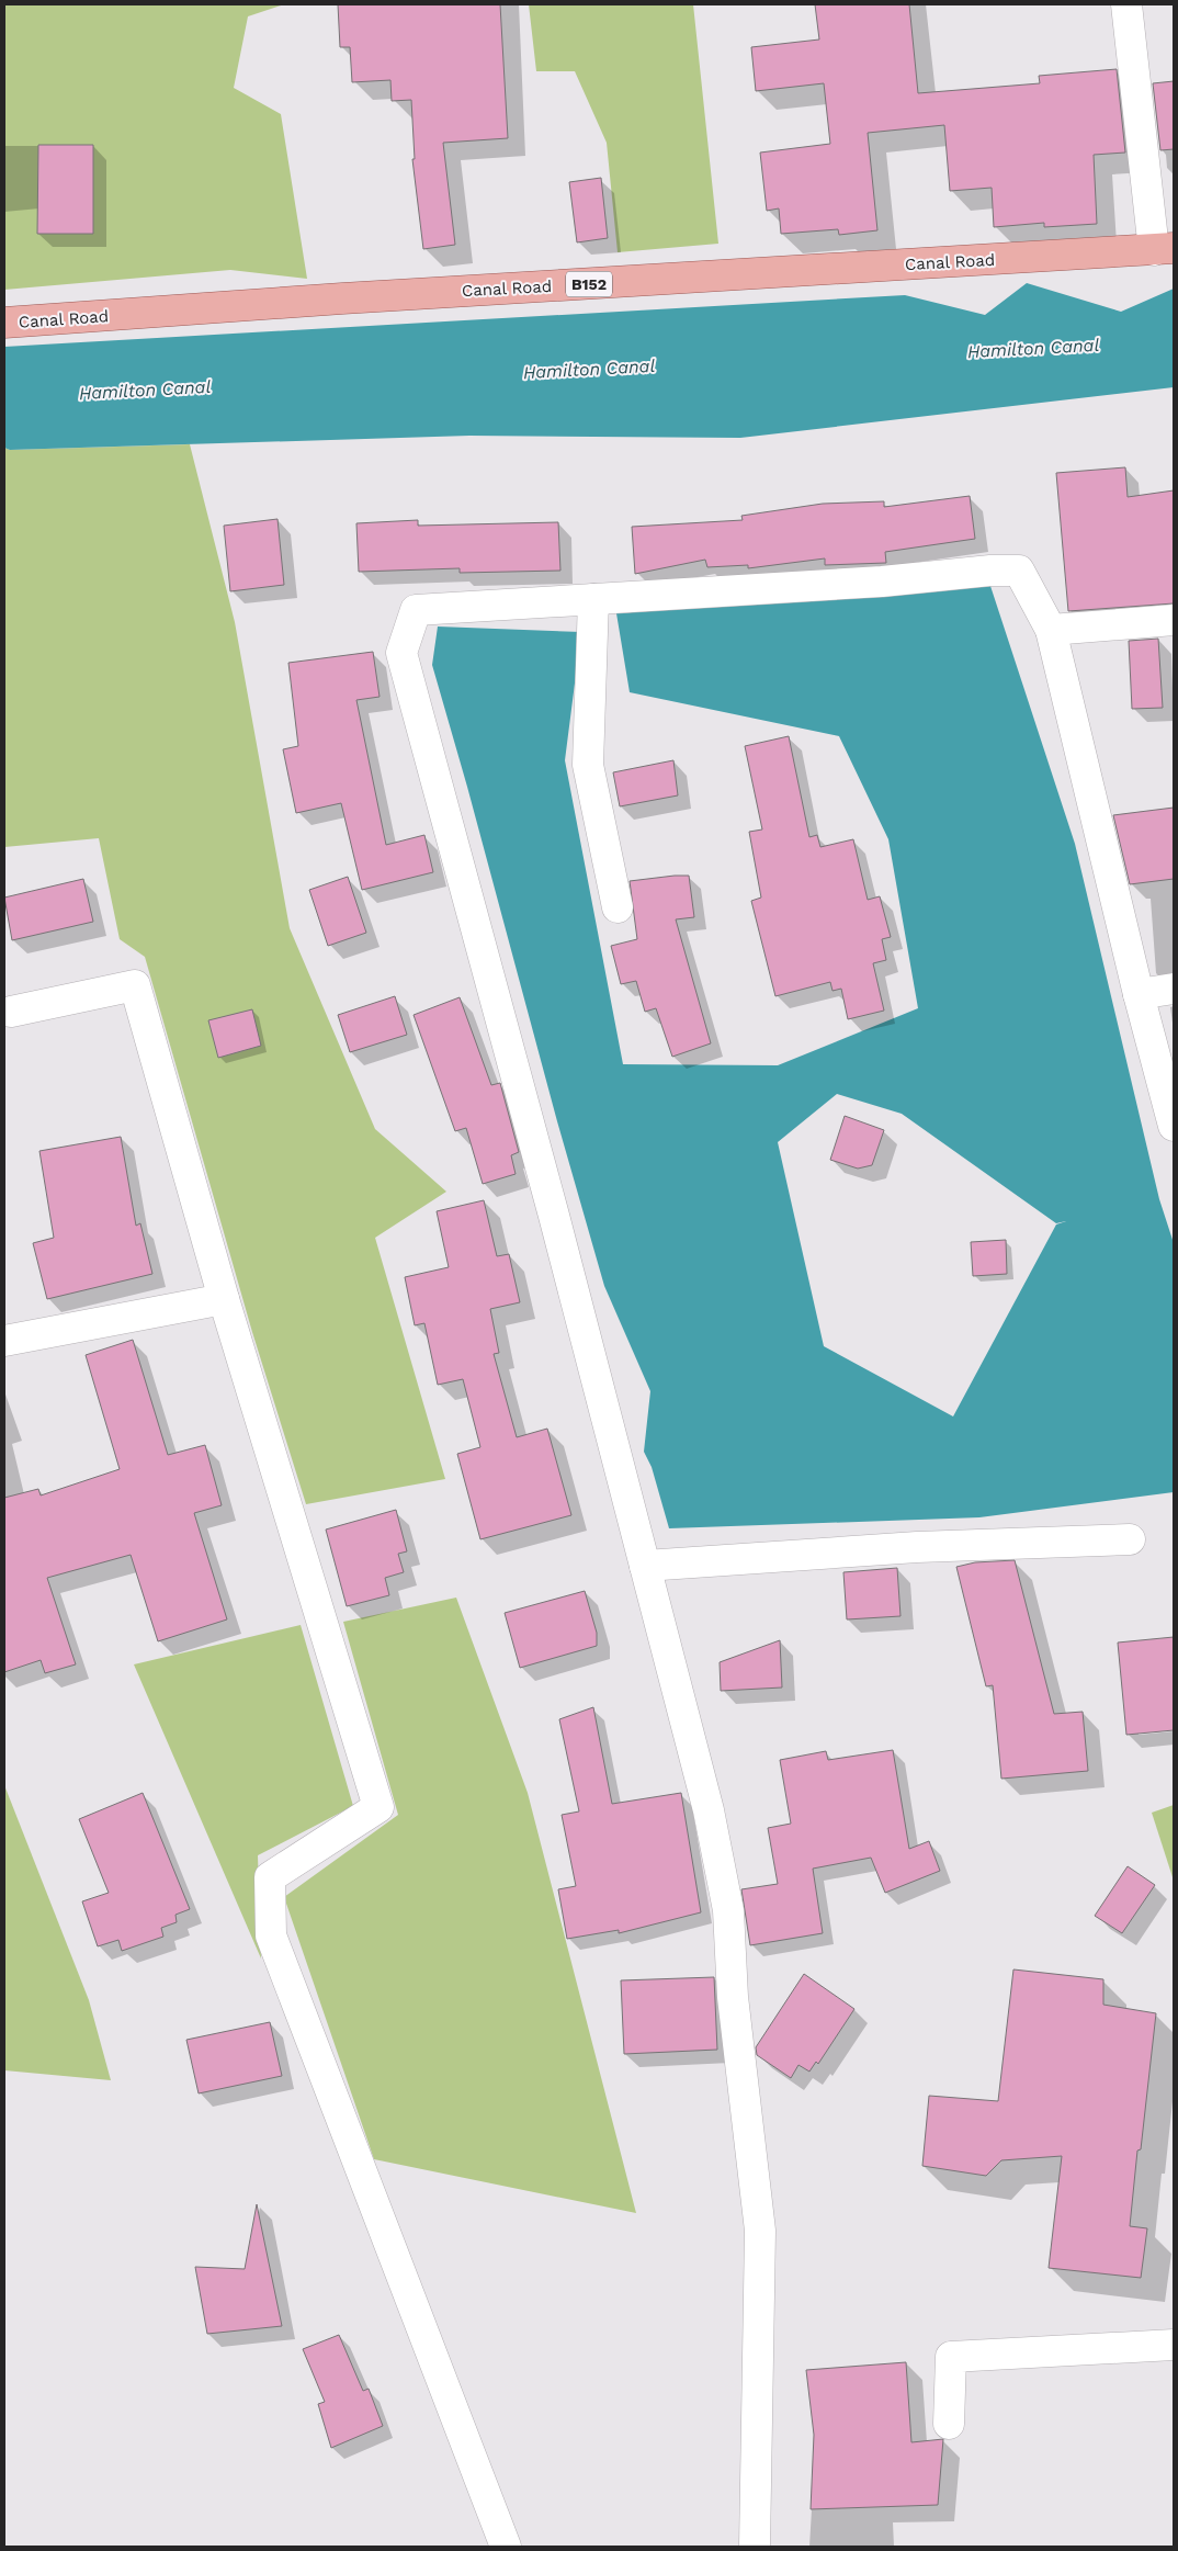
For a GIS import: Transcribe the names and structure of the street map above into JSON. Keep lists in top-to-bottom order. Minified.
{"streets":{"main road":["Canal Road","B152"]},"water":["Hamilton Canal"]}
